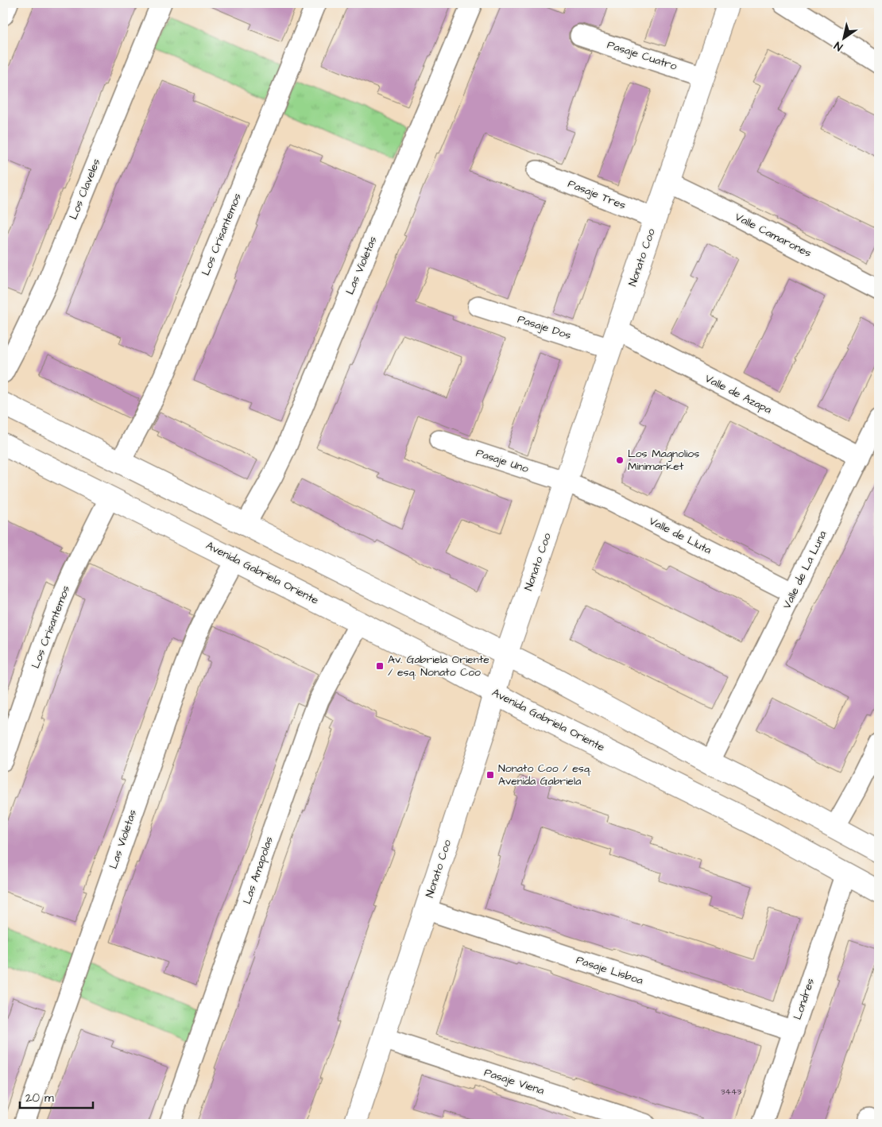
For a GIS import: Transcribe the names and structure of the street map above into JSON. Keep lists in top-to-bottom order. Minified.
{"streets":{"main road":["Nonato Coo","Avenida Gabriela Oriente"],"street":["Pasaje Cuatro","Los Claveles","Pasaje Tres","Los Crisantemos","Valle Camarones","Las Violetas","Pasaje Dos","Valle de Azapa","Pasaje Uno","Valle de Lluta","Valle de La Luna","Las Amapolas","Pasaje Lisboa","Londres","Pasaje Viena"]},"crossings":[["Pasaje Cuatro","Nonato Coo"],["Pasaje Tres","Nonato Coo"],["Los Crisantemos","Avenida Gabriela Oriente"],["Valle Camarones","Nonato Coo"],["Nonato Coo","Pasaje Dos"],["Nonato Coo","Valle de Azapa"],["Nonato Coo","Pasaje Uno"],["Nonato Coo","Valle de Lluta"],["Nonato Coo","Avenida Gabriela Oriente"],["Nonato Coo","Pasaje Lisboa"],["Nonato Coo","Pasaje Viena"],["Las Violetas","Avenida Gabriela Oriente"],["Pasaje Dos","Valle de Azapa"],["Valle de Azapa","Valle de La Luna"],["Pasaje Uno","Valle de Lluta"],["Valle de Lluta","Valle de La Luna"],["Avenida Gabriela Oriente","Las Amapolas"],["Avenida Gabriela Oriente","Londres"],["Pasaje Lisboa","Londres"]],"places":{"other":["Los Magnolios Minimarket"],"transit":["Av. Gabriela Oriente / esq. Nonato Coo","Nonato Coo / esq. Avenida Gabriela"]},"house_numbers":["3443"],"scale_bar":"20 m","north":"bottom left"}
